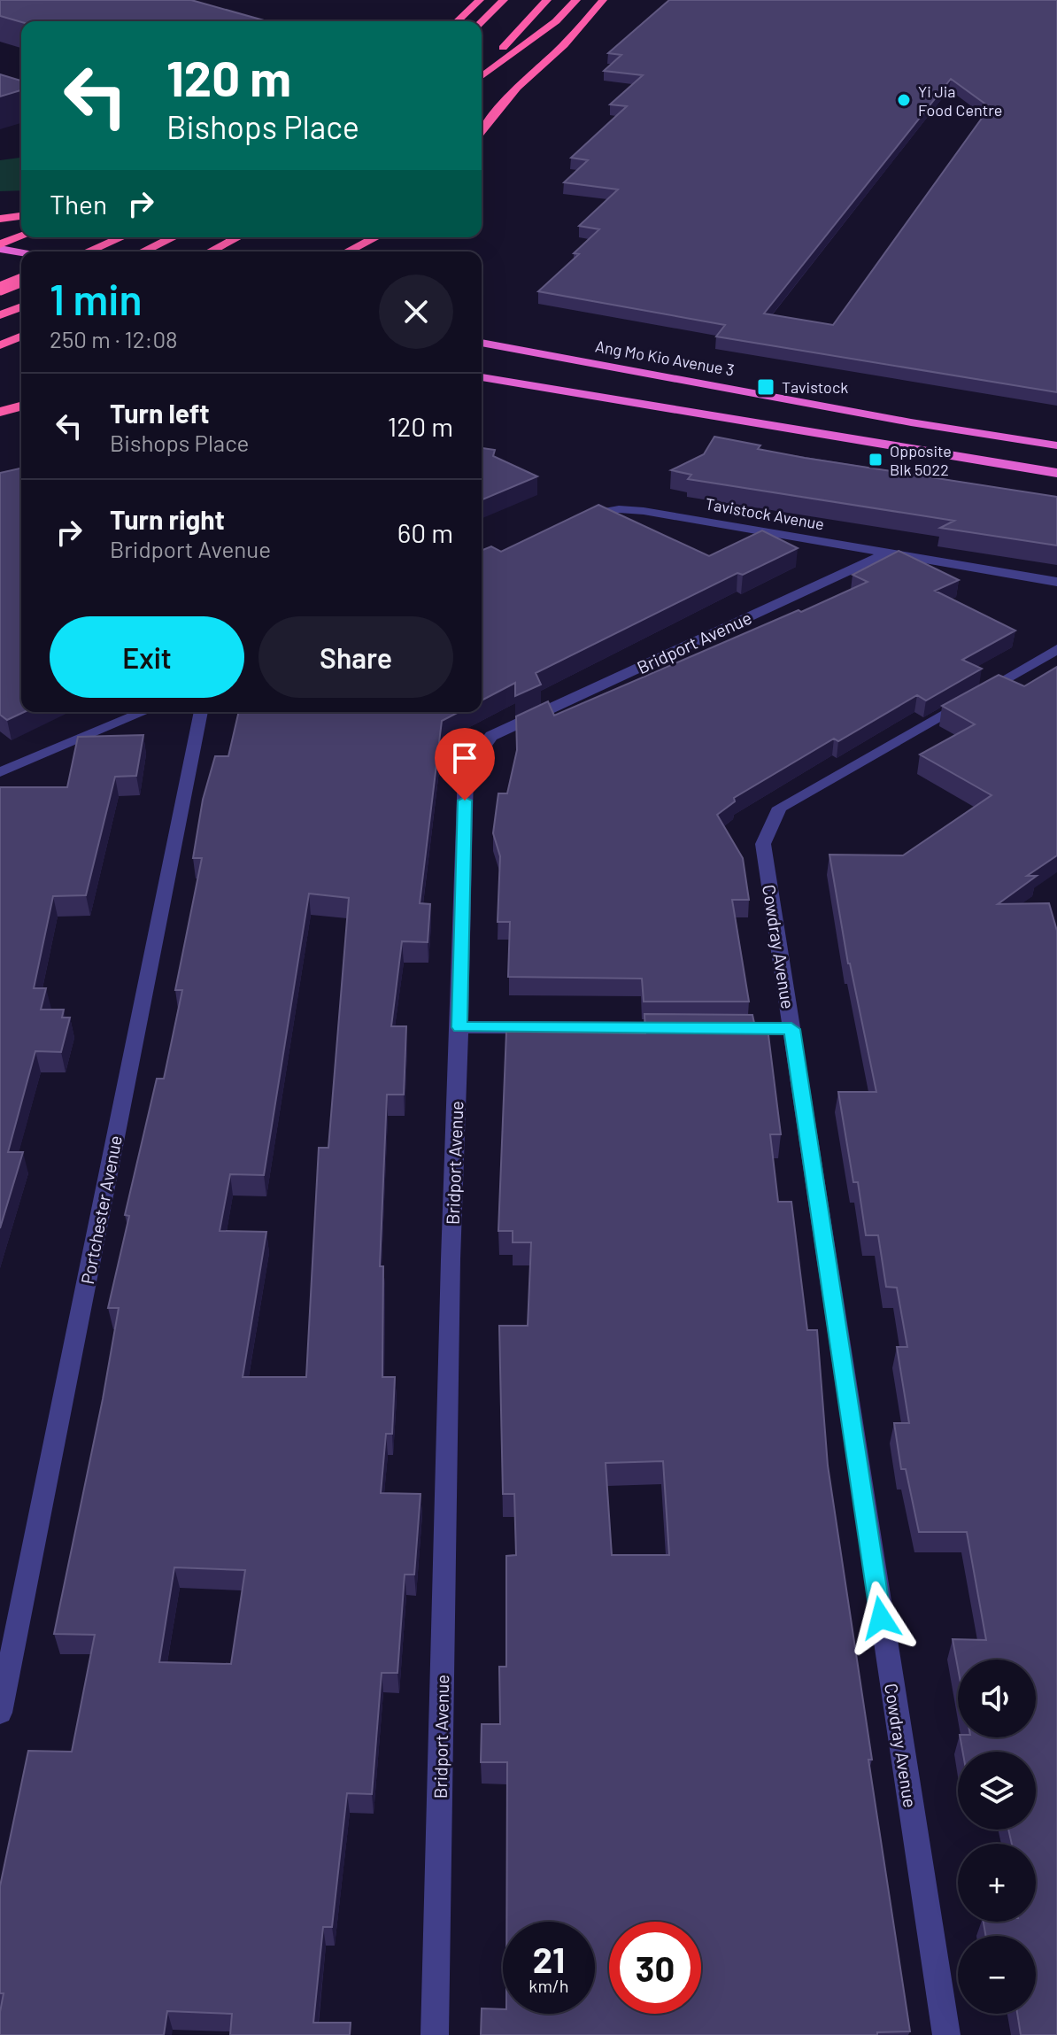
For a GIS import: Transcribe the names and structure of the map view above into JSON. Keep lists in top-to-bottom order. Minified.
{"streets":{"highway":["Ang Mo Kio Avenue 3"],"street":["Tavistock Avenue","Bridport Avenue","Cowdray Avenue","Portchester Avenue"]},"crossings":[["Tavistock Avenue","Bridport Avenue"]],"places":{"other":["Yi Jia Food Centre"],"transit":["Tavistock","Opposite Blk 5022"]},"page":{"turn":["120 m","Bishops Place"],"then":"Then","heading":["1 min","250 m · 12:08"],"list":[{"name":"Turn left","note":"Bishops Place","value":"120 m"},{"name":"Turn right","note":"Bridport Avenue","value":"60 m"}],"buttons":["Exit","Share"],"map_buttons":["+","−"],"speed":"21 km/h","limit":"30"}}
